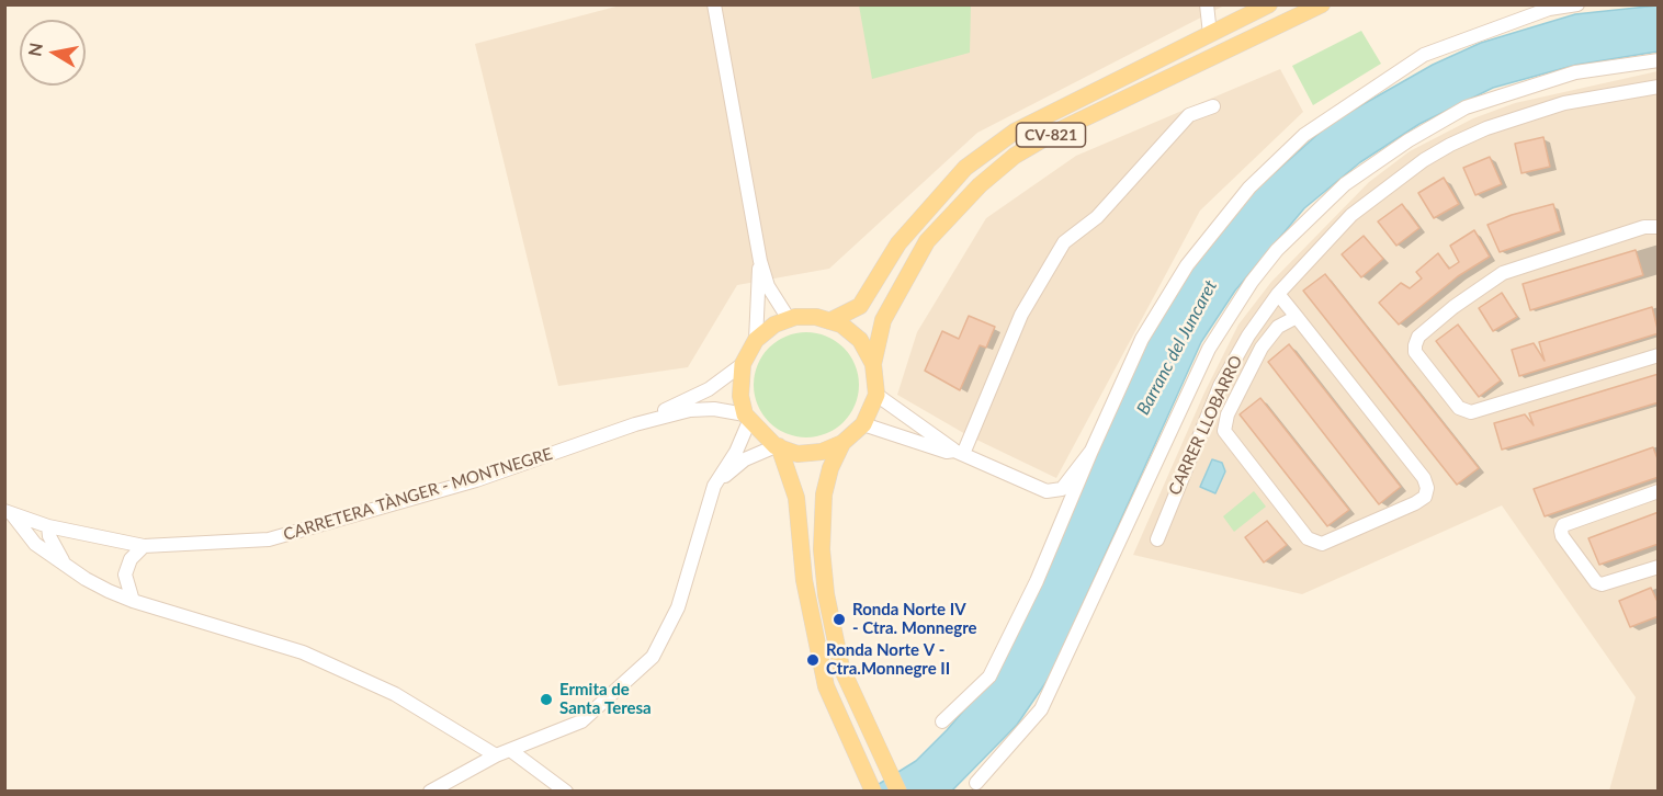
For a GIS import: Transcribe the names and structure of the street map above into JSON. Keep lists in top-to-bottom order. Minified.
{"streets":{"main road":["CV-821"],"street":["CARRER LLOBARRO","CARRETERA TÀNGER - MONTNEGRE"]},"crossings":[["CV-821","CARRETERA TÀNGER - MONTNEGRE"]],"water":["Barranc del Juncaret"],"places":["Ronda Norte IV - Ctra. Monnegre","Ronda Norte V - Ctra.Monnegre II","Ermita de Santa Teresa"],"north":"left"}
